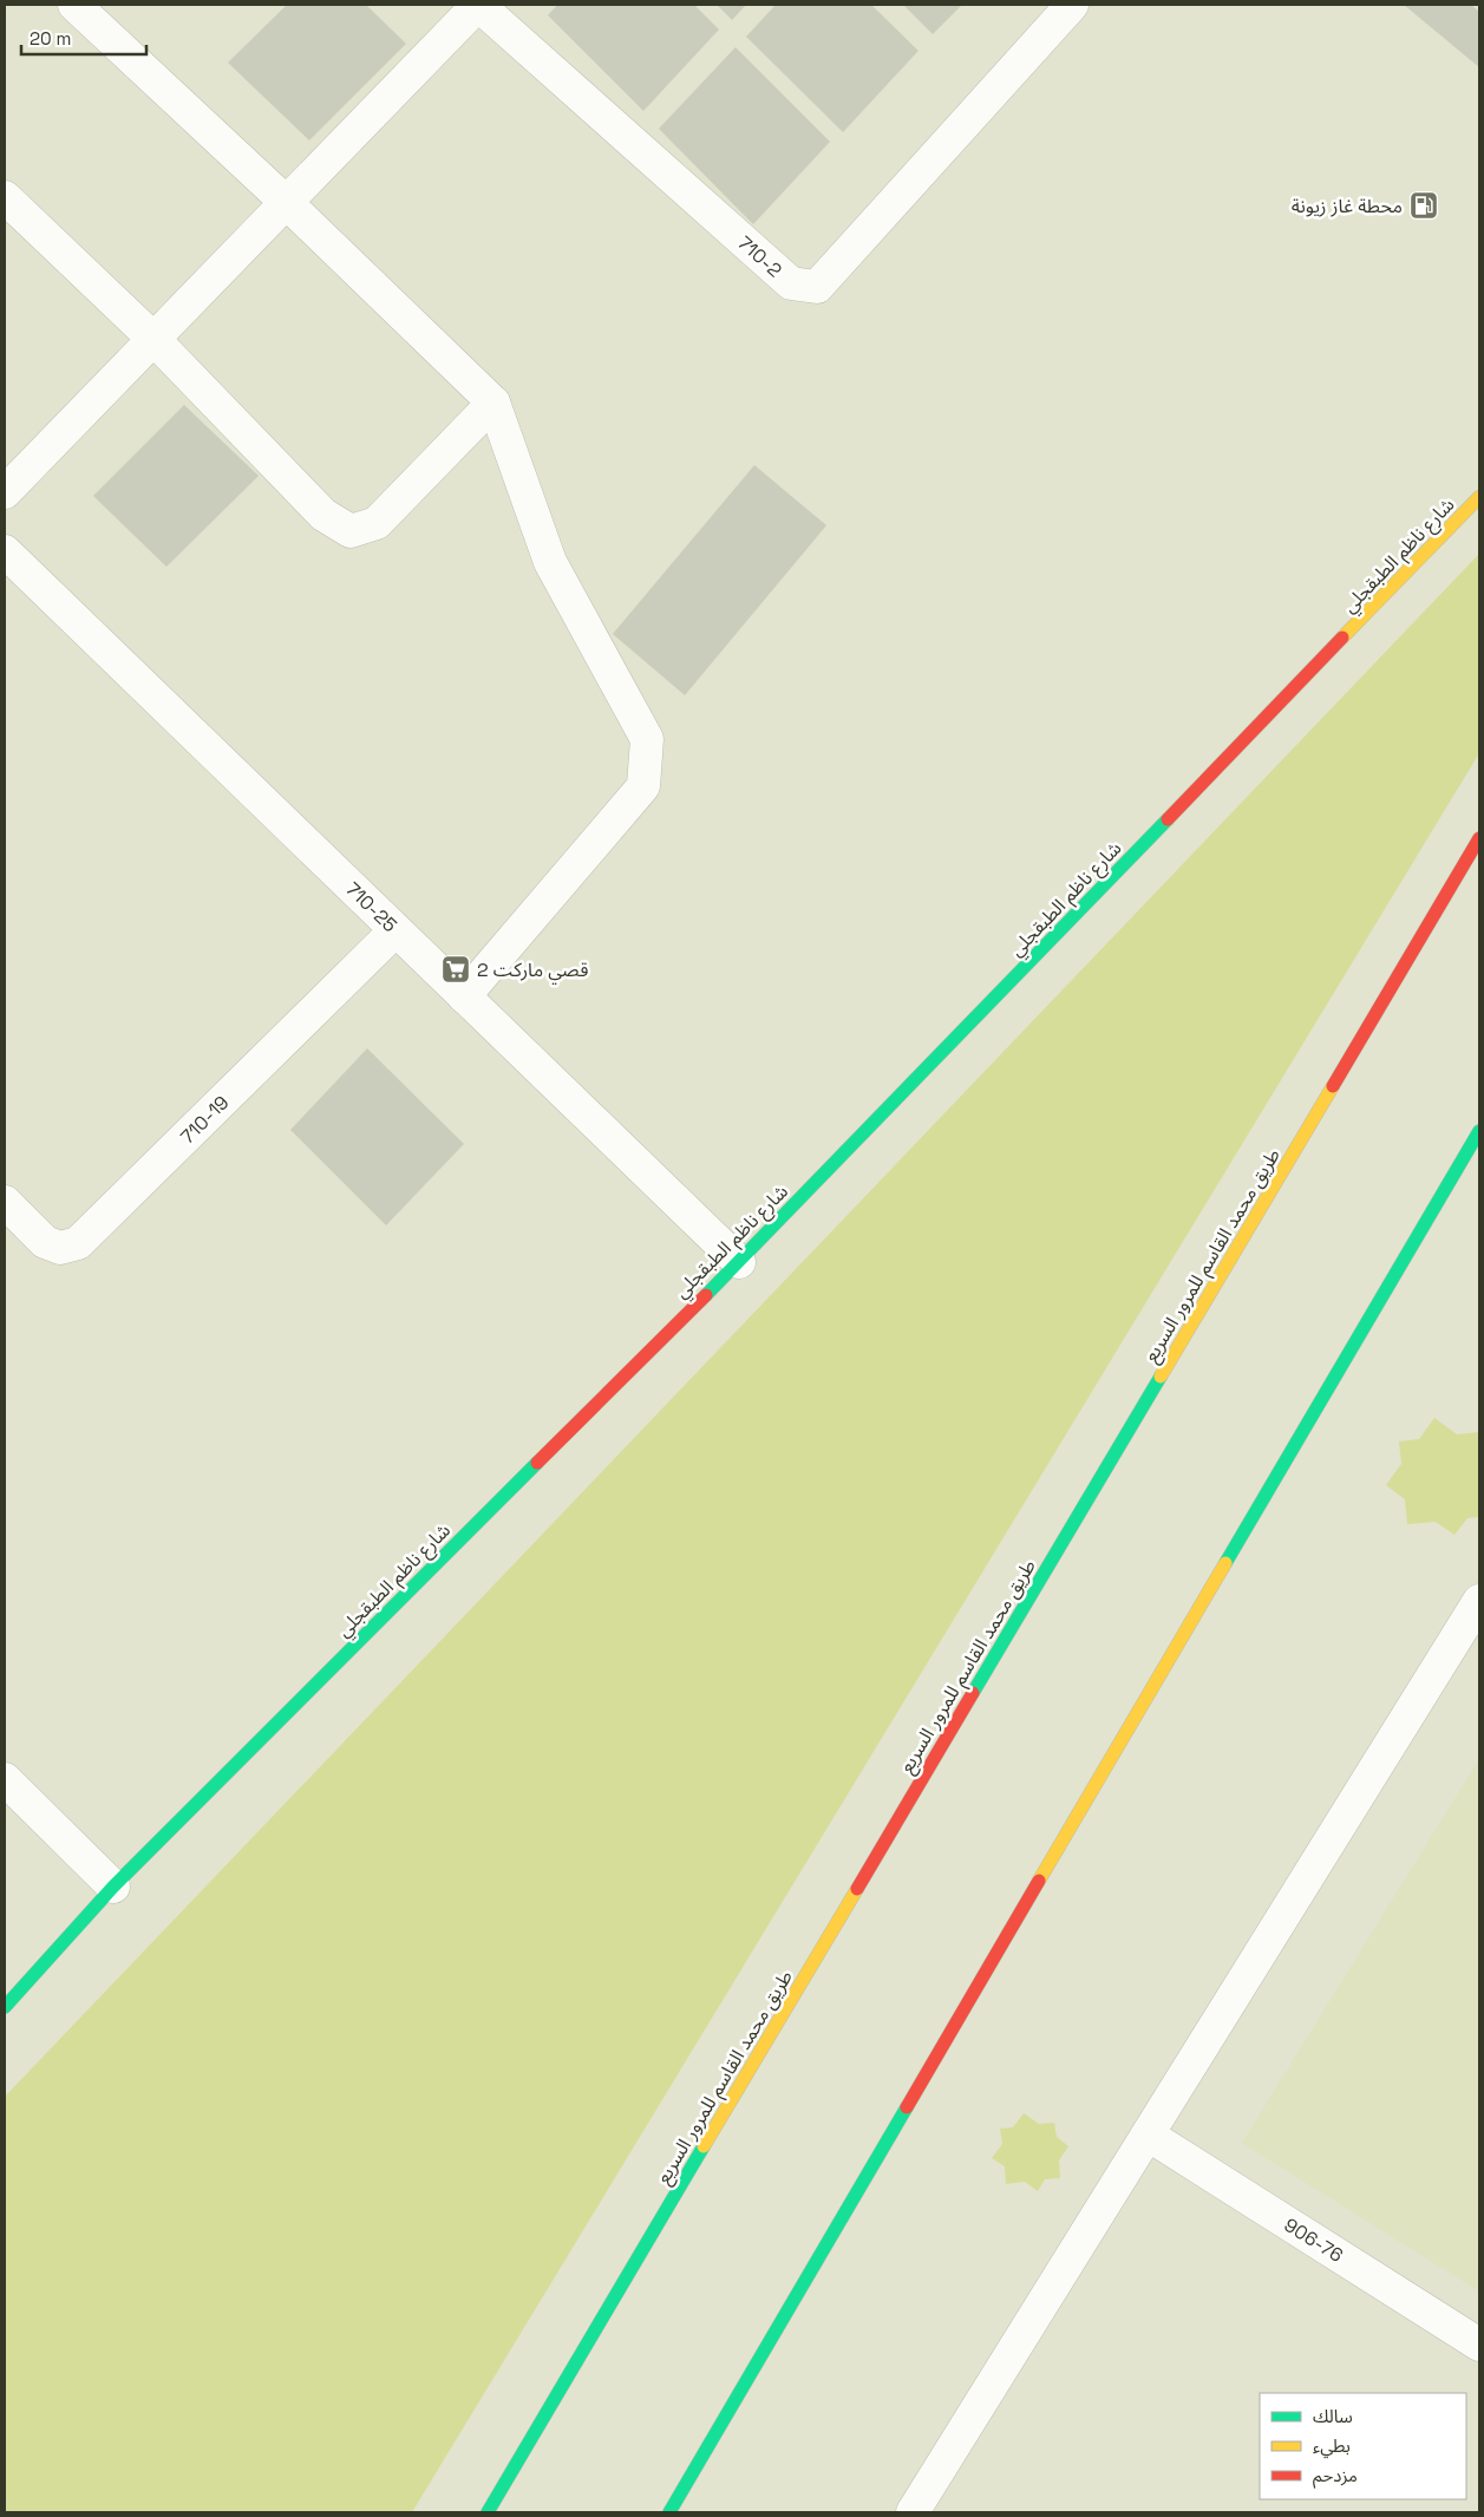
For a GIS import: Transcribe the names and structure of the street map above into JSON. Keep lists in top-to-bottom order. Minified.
{"streets":{"main road":["شارع ناظم الطبقجلي","طريق محمد القاسم للمرور السريع"],"street":["710-2","710-25","710-19","906-76"]},"crossings":[["شارع ناظم الطبقجلي","710-25"],["710-25","710-19"]],"places":{"fuel station":["محطة غاز زيونة"],"supermarket":["قصي ماركت 2"]},"legend":["سالك","بطيء","مزدحم"],"scale_bar":"20 m"}
